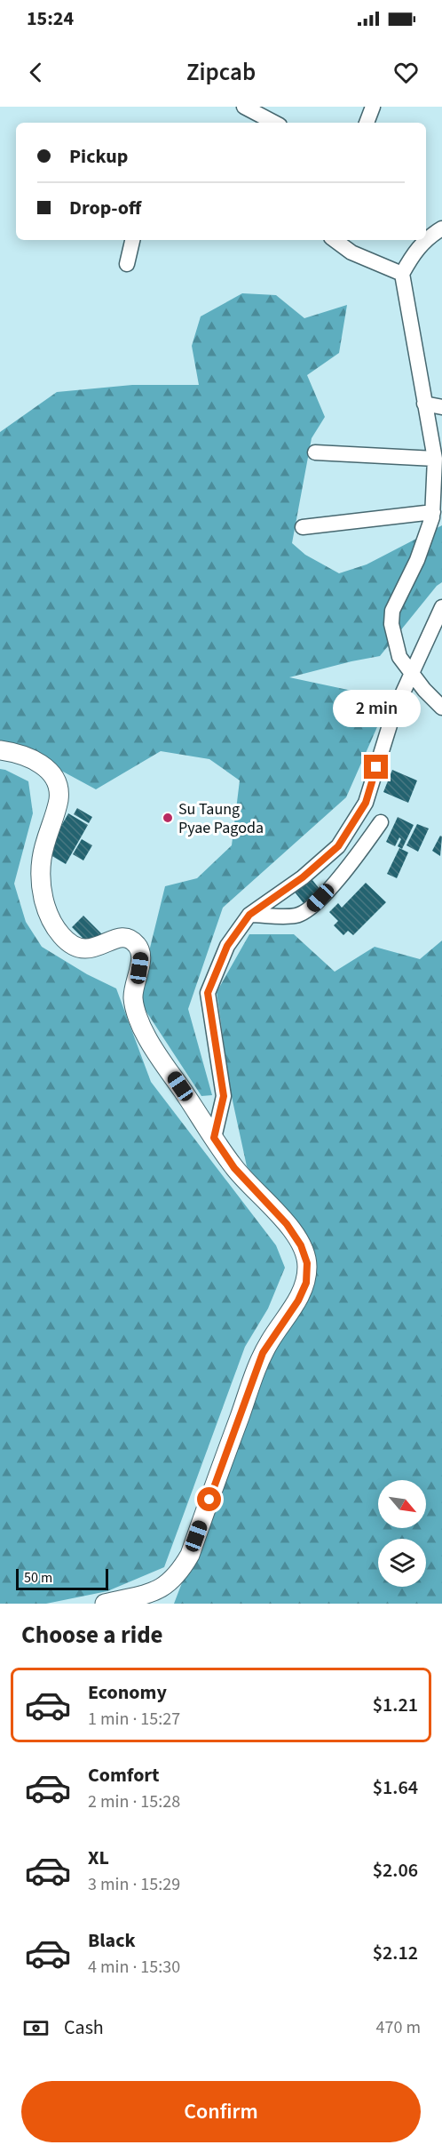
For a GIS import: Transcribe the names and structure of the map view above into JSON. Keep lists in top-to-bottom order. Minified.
{"places":["Su Taung Pyae Pagoda"],"scale_bar":"50 m","north":"bottom right","page":{"status":"15:24","header":"Zipcab","banner":["Pickup","Drop-off"],"bubble":"2 min","scale":"50 m","heading":"Choose a ride","list":[{"name":"Economy","note":"1 min · 15:27","value":"$1.21"},{"name":"Comfort","note":"2 min · 15:28","value":"$1.64"},{"name":"XL","note":"3 min · 15:29","value":"$2.06"},{"name":"Black","note":"4 min · 15:30","value":"$2.12"}],"pay":["Cash","470 m"],"buttons":"Confirm"}}
